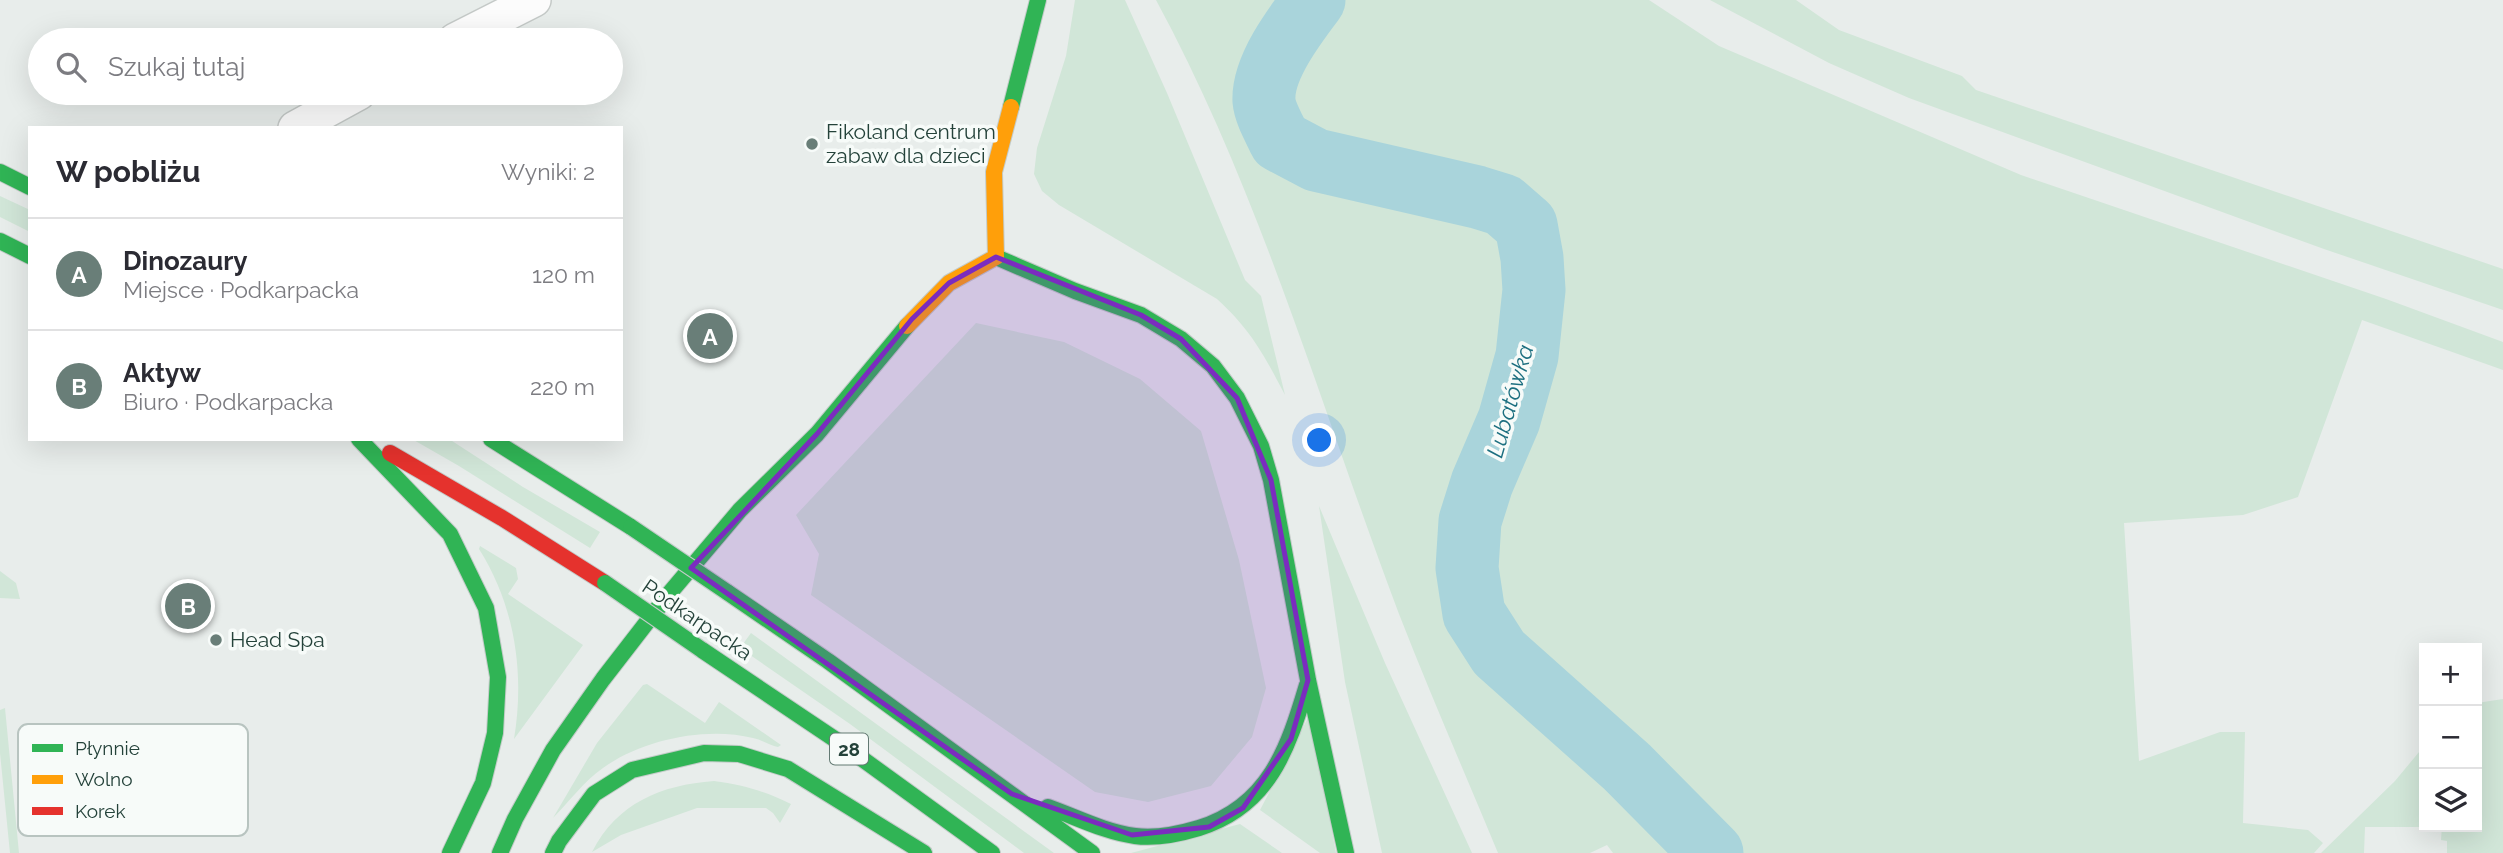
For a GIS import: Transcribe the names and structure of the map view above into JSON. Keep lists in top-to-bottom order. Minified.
{"streets":{"main road":["Podkarpacka","28"]},"water":["Lubatówka"],"places":["Fikoland centrum zabaw dla dzieci","Head Spa"],"legend":["Płynnie","Wolno","Korek"],"page":{"search":"Szukaj tutaj","heading":["W pobliżu","Wyniki: 2"],"list":[{"mark":"A","name":"Dinozaury","note":"Miejsce · Podkarpacka","value":"120 m"},{"mark":"B","name":"Aktyw","note":"Biuro · Podkarpacka","value":"220 m"}],"pins":["A","B"],"map_buttons":["+","−"]}}
